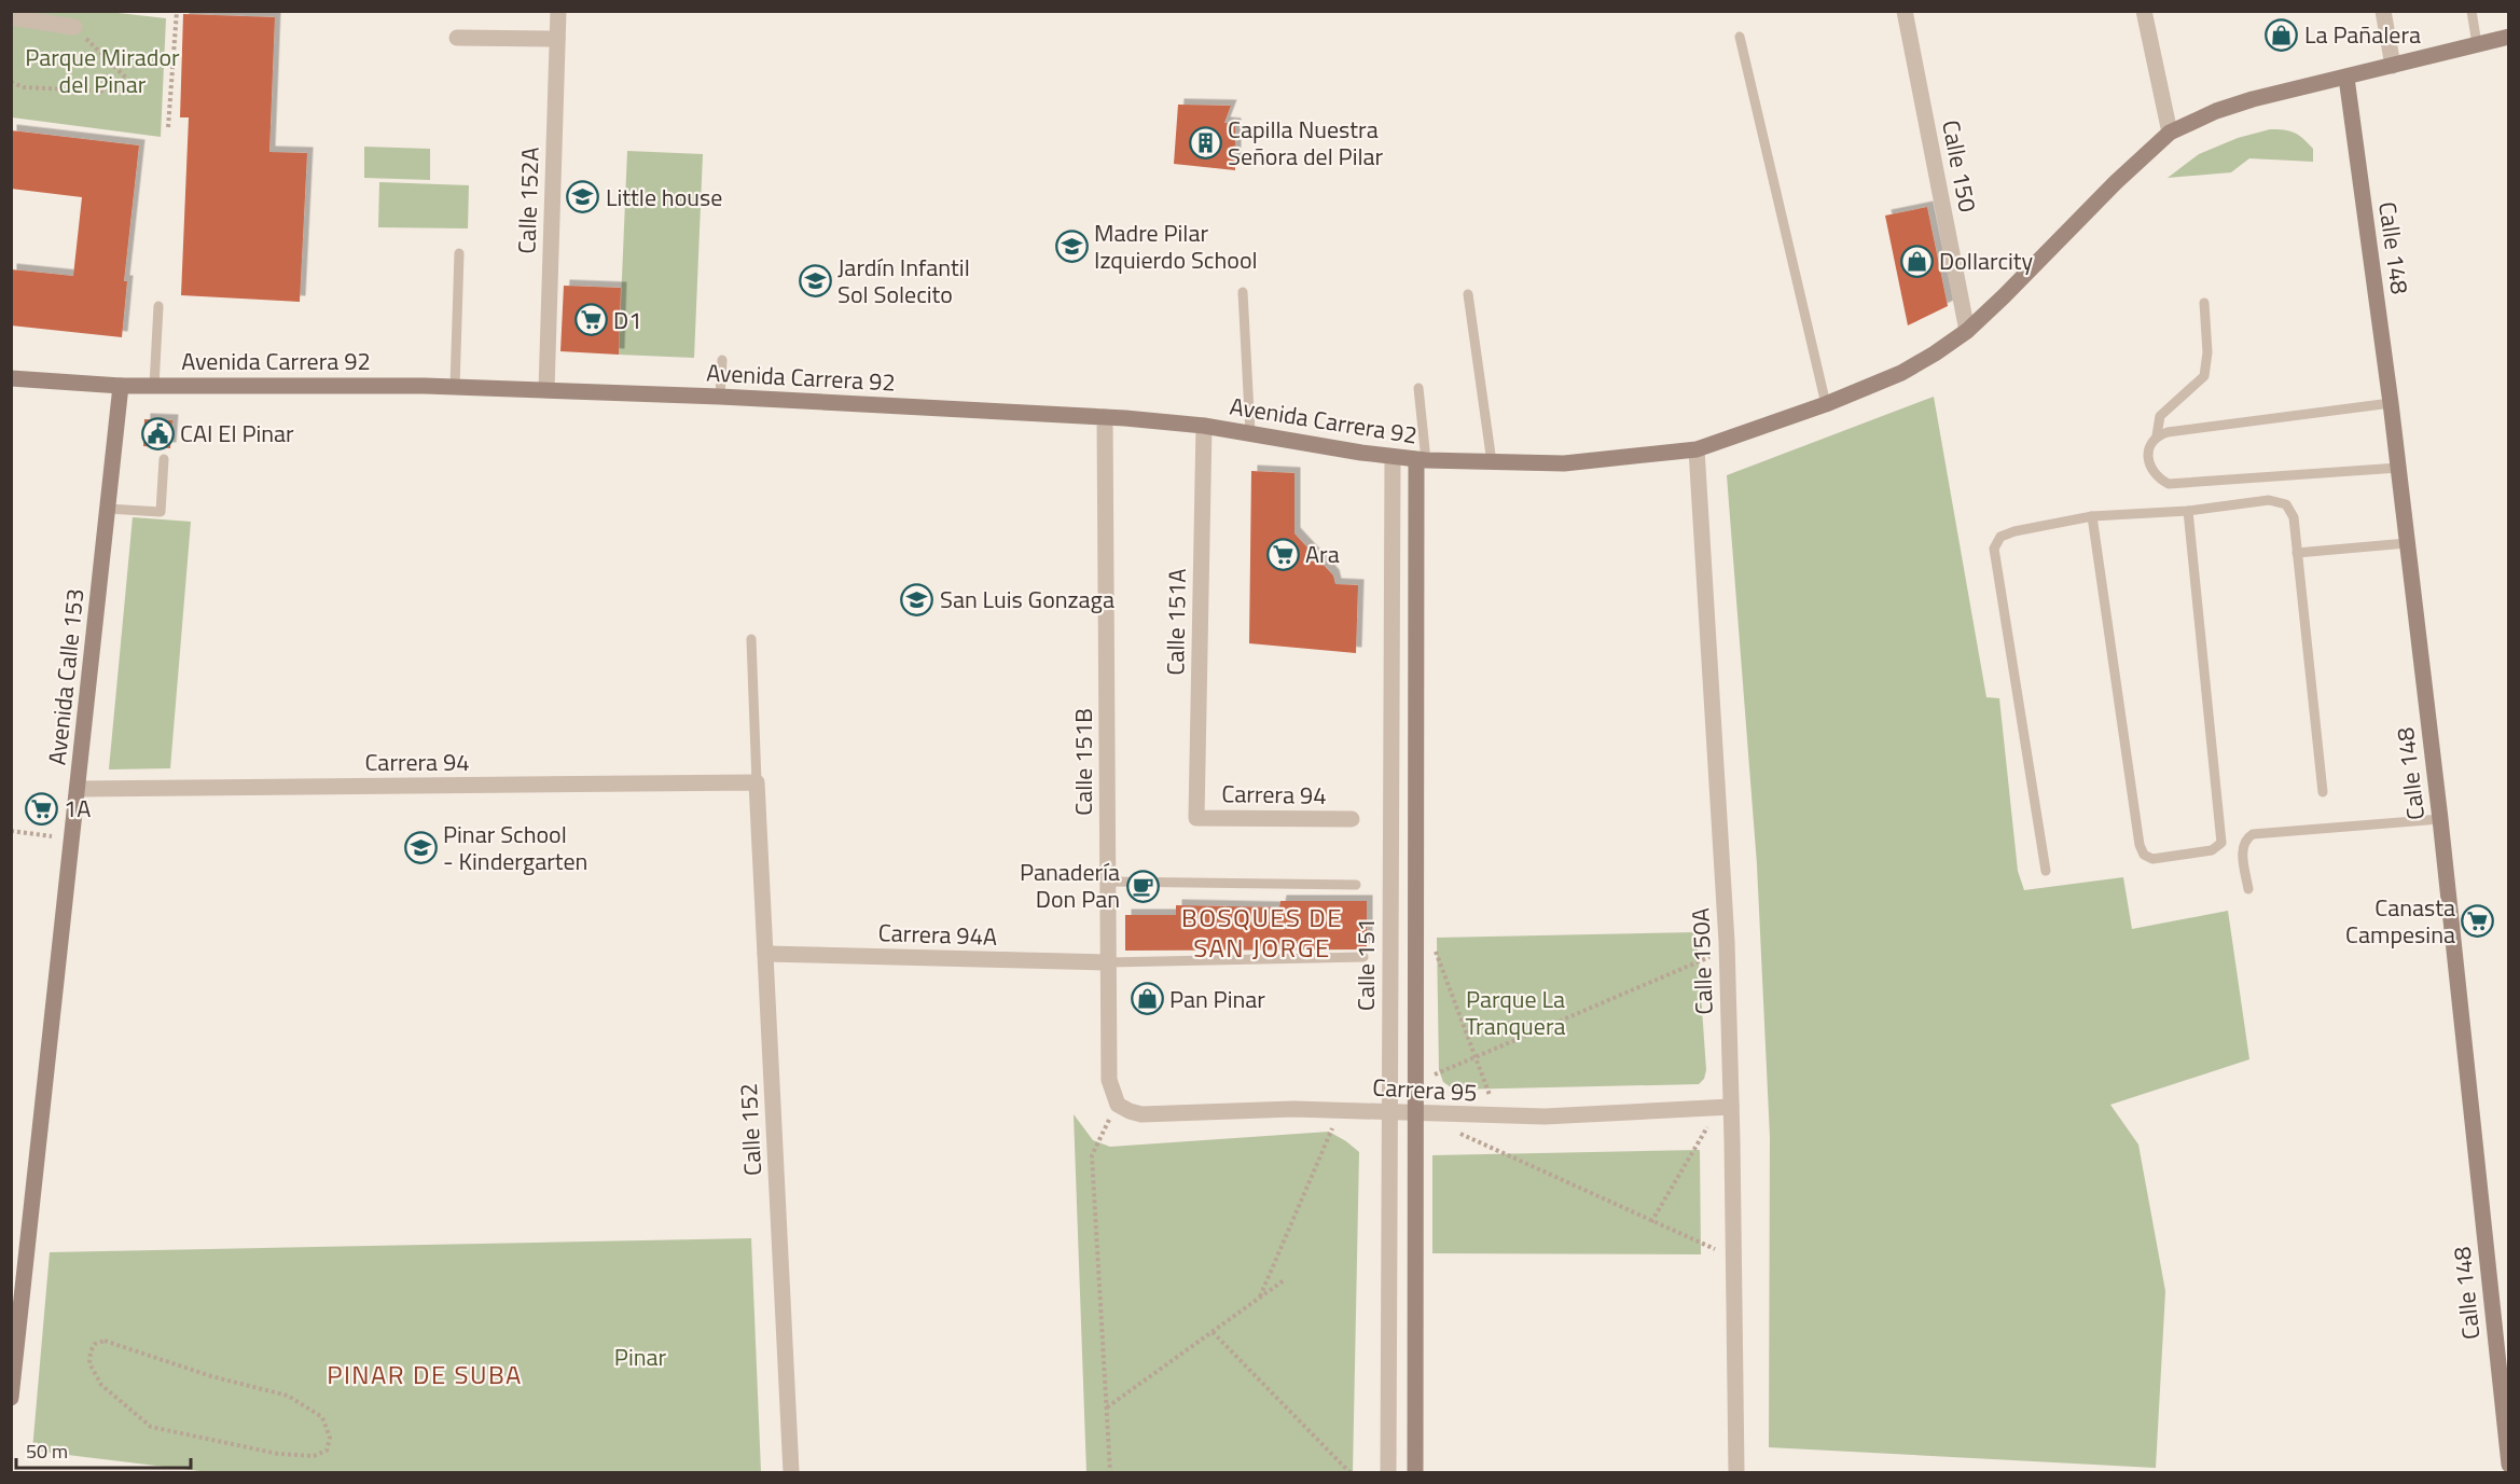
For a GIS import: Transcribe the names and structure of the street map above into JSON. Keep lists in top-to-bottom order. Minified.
{"streets":{"main road":["Calle 148","Avenida Carrera 92","Avenida Calle 153","Calle 151"],"street":["Calle 150","Calle 152A","Calle 151A","Carrera 94","Calle 151B","Carrera 94A","Calle 150A","Carrera 95","Calle 152"]},"crossings":[["Calle 150","Avenida Carrera 92"],["Calle 152A","Avenida Carrera 92"],["Calle 148","Avenida Carrera 92"],["Avenida Carrera 92","Calle 151A"],["Avenida Carrera 92","Avenida Calle 153"],["Avenida Carrera 92","Calle 151B"],["Avenida Carrera 92","Calle 150A"],["Avenida Carrera 92","Calle 151"],["Calle 151A","Carrera 94"],["Avenida Calle 153","Carrera 94"],["Carrera 94","Calle 152"],["Calle 151B","Carrera 94A"],["Calle 151B","Carrera 95"],["Carrera 94A","Calle 152"],["Calle 150A","Carrera 95"],["Calle 151","Carrera 95"]],"districts":["BOSQUES DE SAN JORGE","PINAR DE SUBA"],"parks":["Parque Mirador del Pinar","Parque La Tranquera","Pinar"],"places":{"shop":["La Pañalera","Dollarcity","Pan Pinar"],"building":["Capilla Nuestra Señora del Pilar"],"school or university":["Little house","Madre Pilar Izquierdo School","Jardín Infantil Sol Solecito","San Luis Gonzaga","Pinar School - Kindergarten"],"supermarket":["D1","Ara","1A","Canasta Campesina"],"public building":["CAI El Pinar"],"cafe":["Panadería Don Pan"]},"scale_bar":"50 m"}
